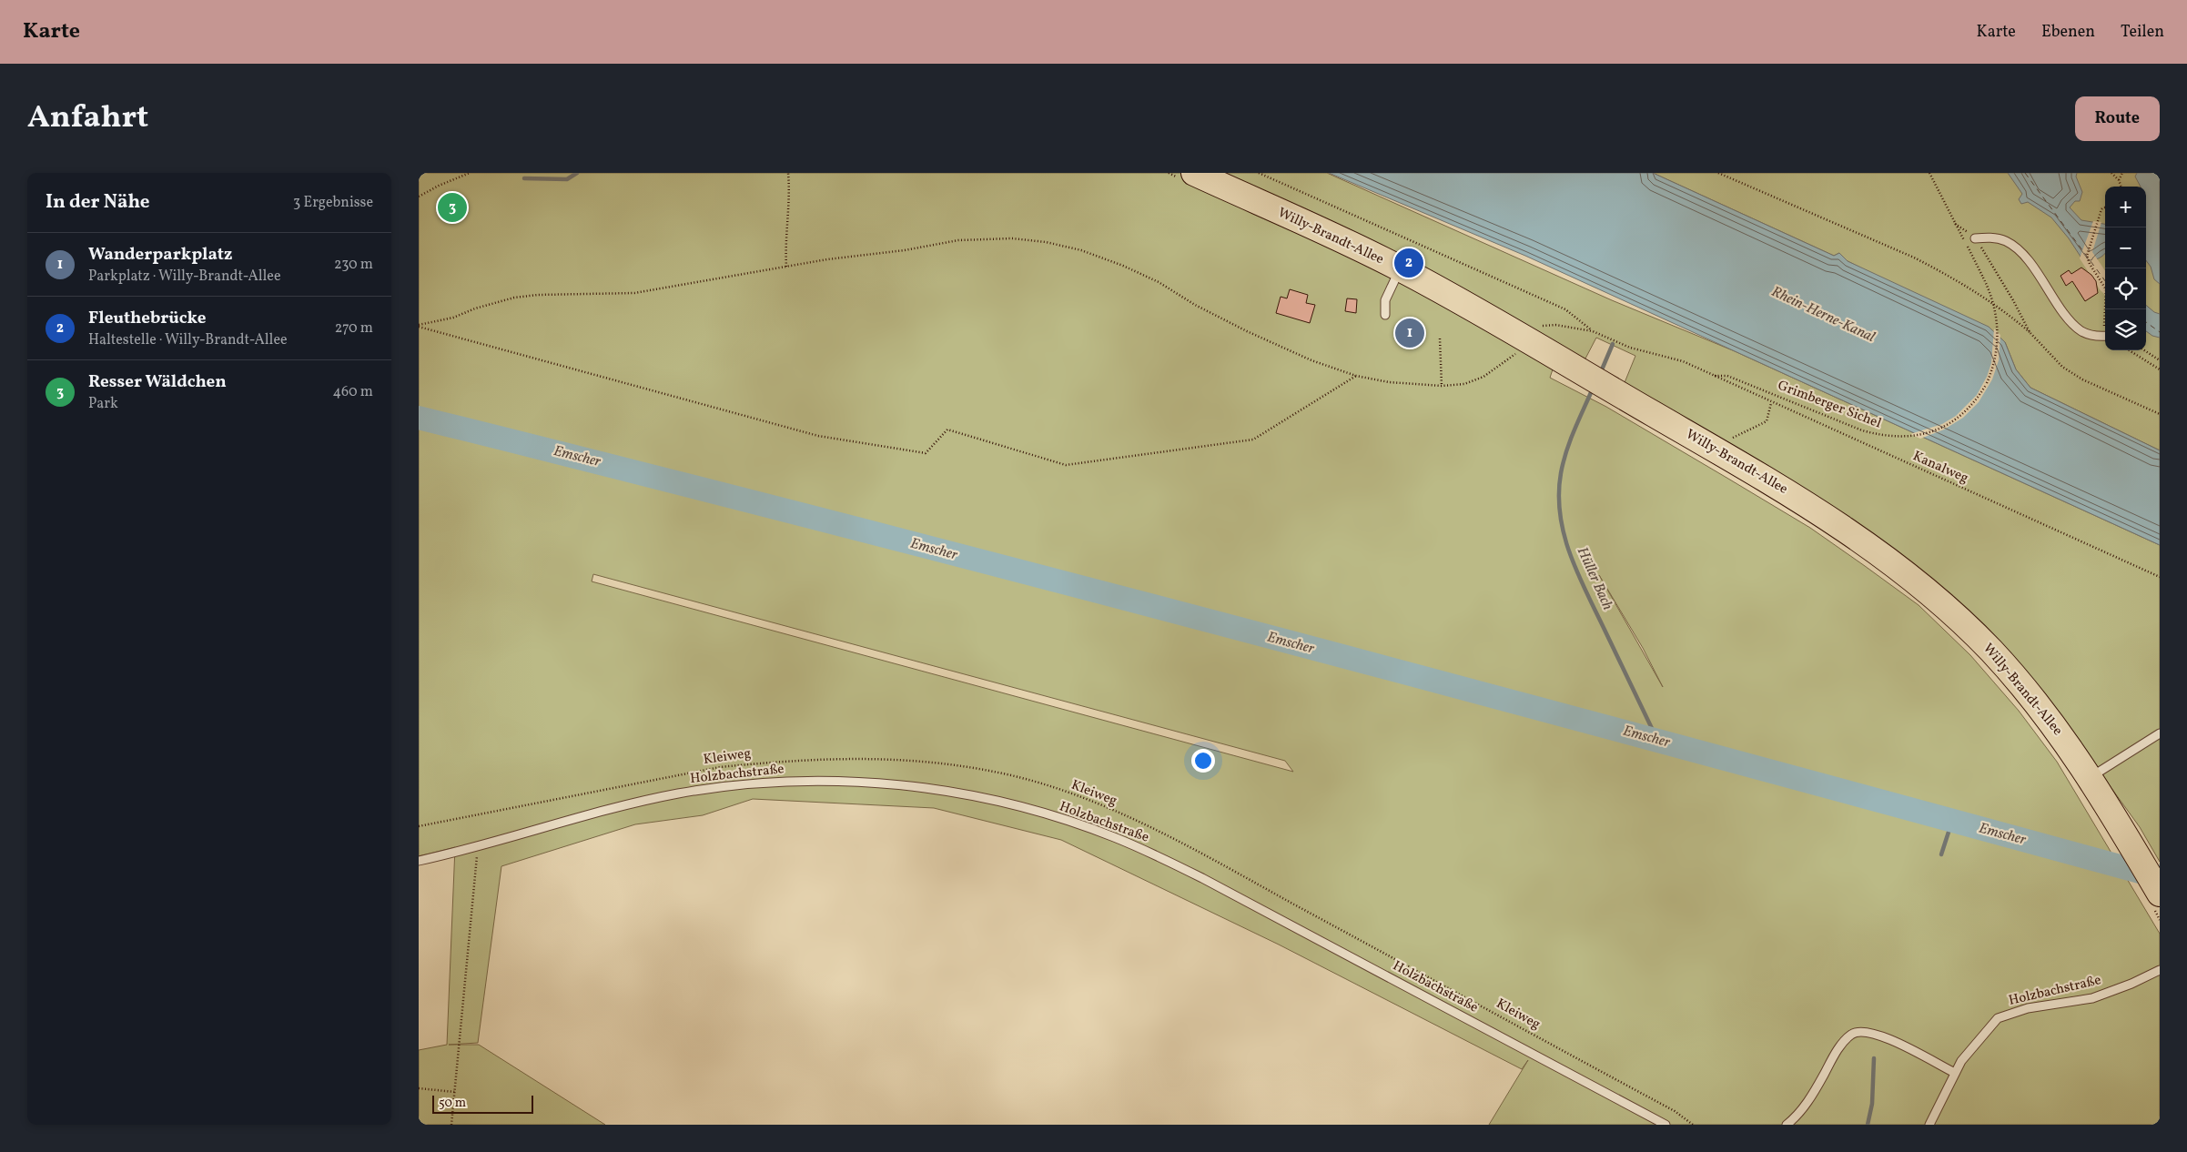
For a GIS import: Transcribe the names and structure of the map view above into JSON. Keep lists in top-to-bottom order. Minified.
{"streets":{"main road":["Willy-Brandt-Allee"],"lane":["Holzbachstraße"],"path":["Grimberger Sichel","Kanalweg","Kleiweg"]},"crossings":[["Grimberger Sichel","Kanalweg"]],"water":["Rhein-Herne-Kanal","Emscher","Hüller Bach"],"scale_bar":"50 m","page":{"header":"Karte","nav":["Karte","Ebenen","Teilen"],"title":"Anfahrt","buttons":"Route","heading":["In der Nähe","3 Ergebnisse"],"map_buttons":["+","−"],"pins":["3","2","1"],"list":[{"mark":"1","name":"Wanderparkplatz","note":"Parkplatz · Willy-Brandt-Allee","value":"230 m"},{"mark":"2","name":"Fleuthebrücke","note":"Haltestelle · Willy-Brandt-Allee","value":"270 m"},{"mark":"3","name":"Resser Wäldchen","note":"Park","value":"460 m"}],"scale":"50 m"}}
